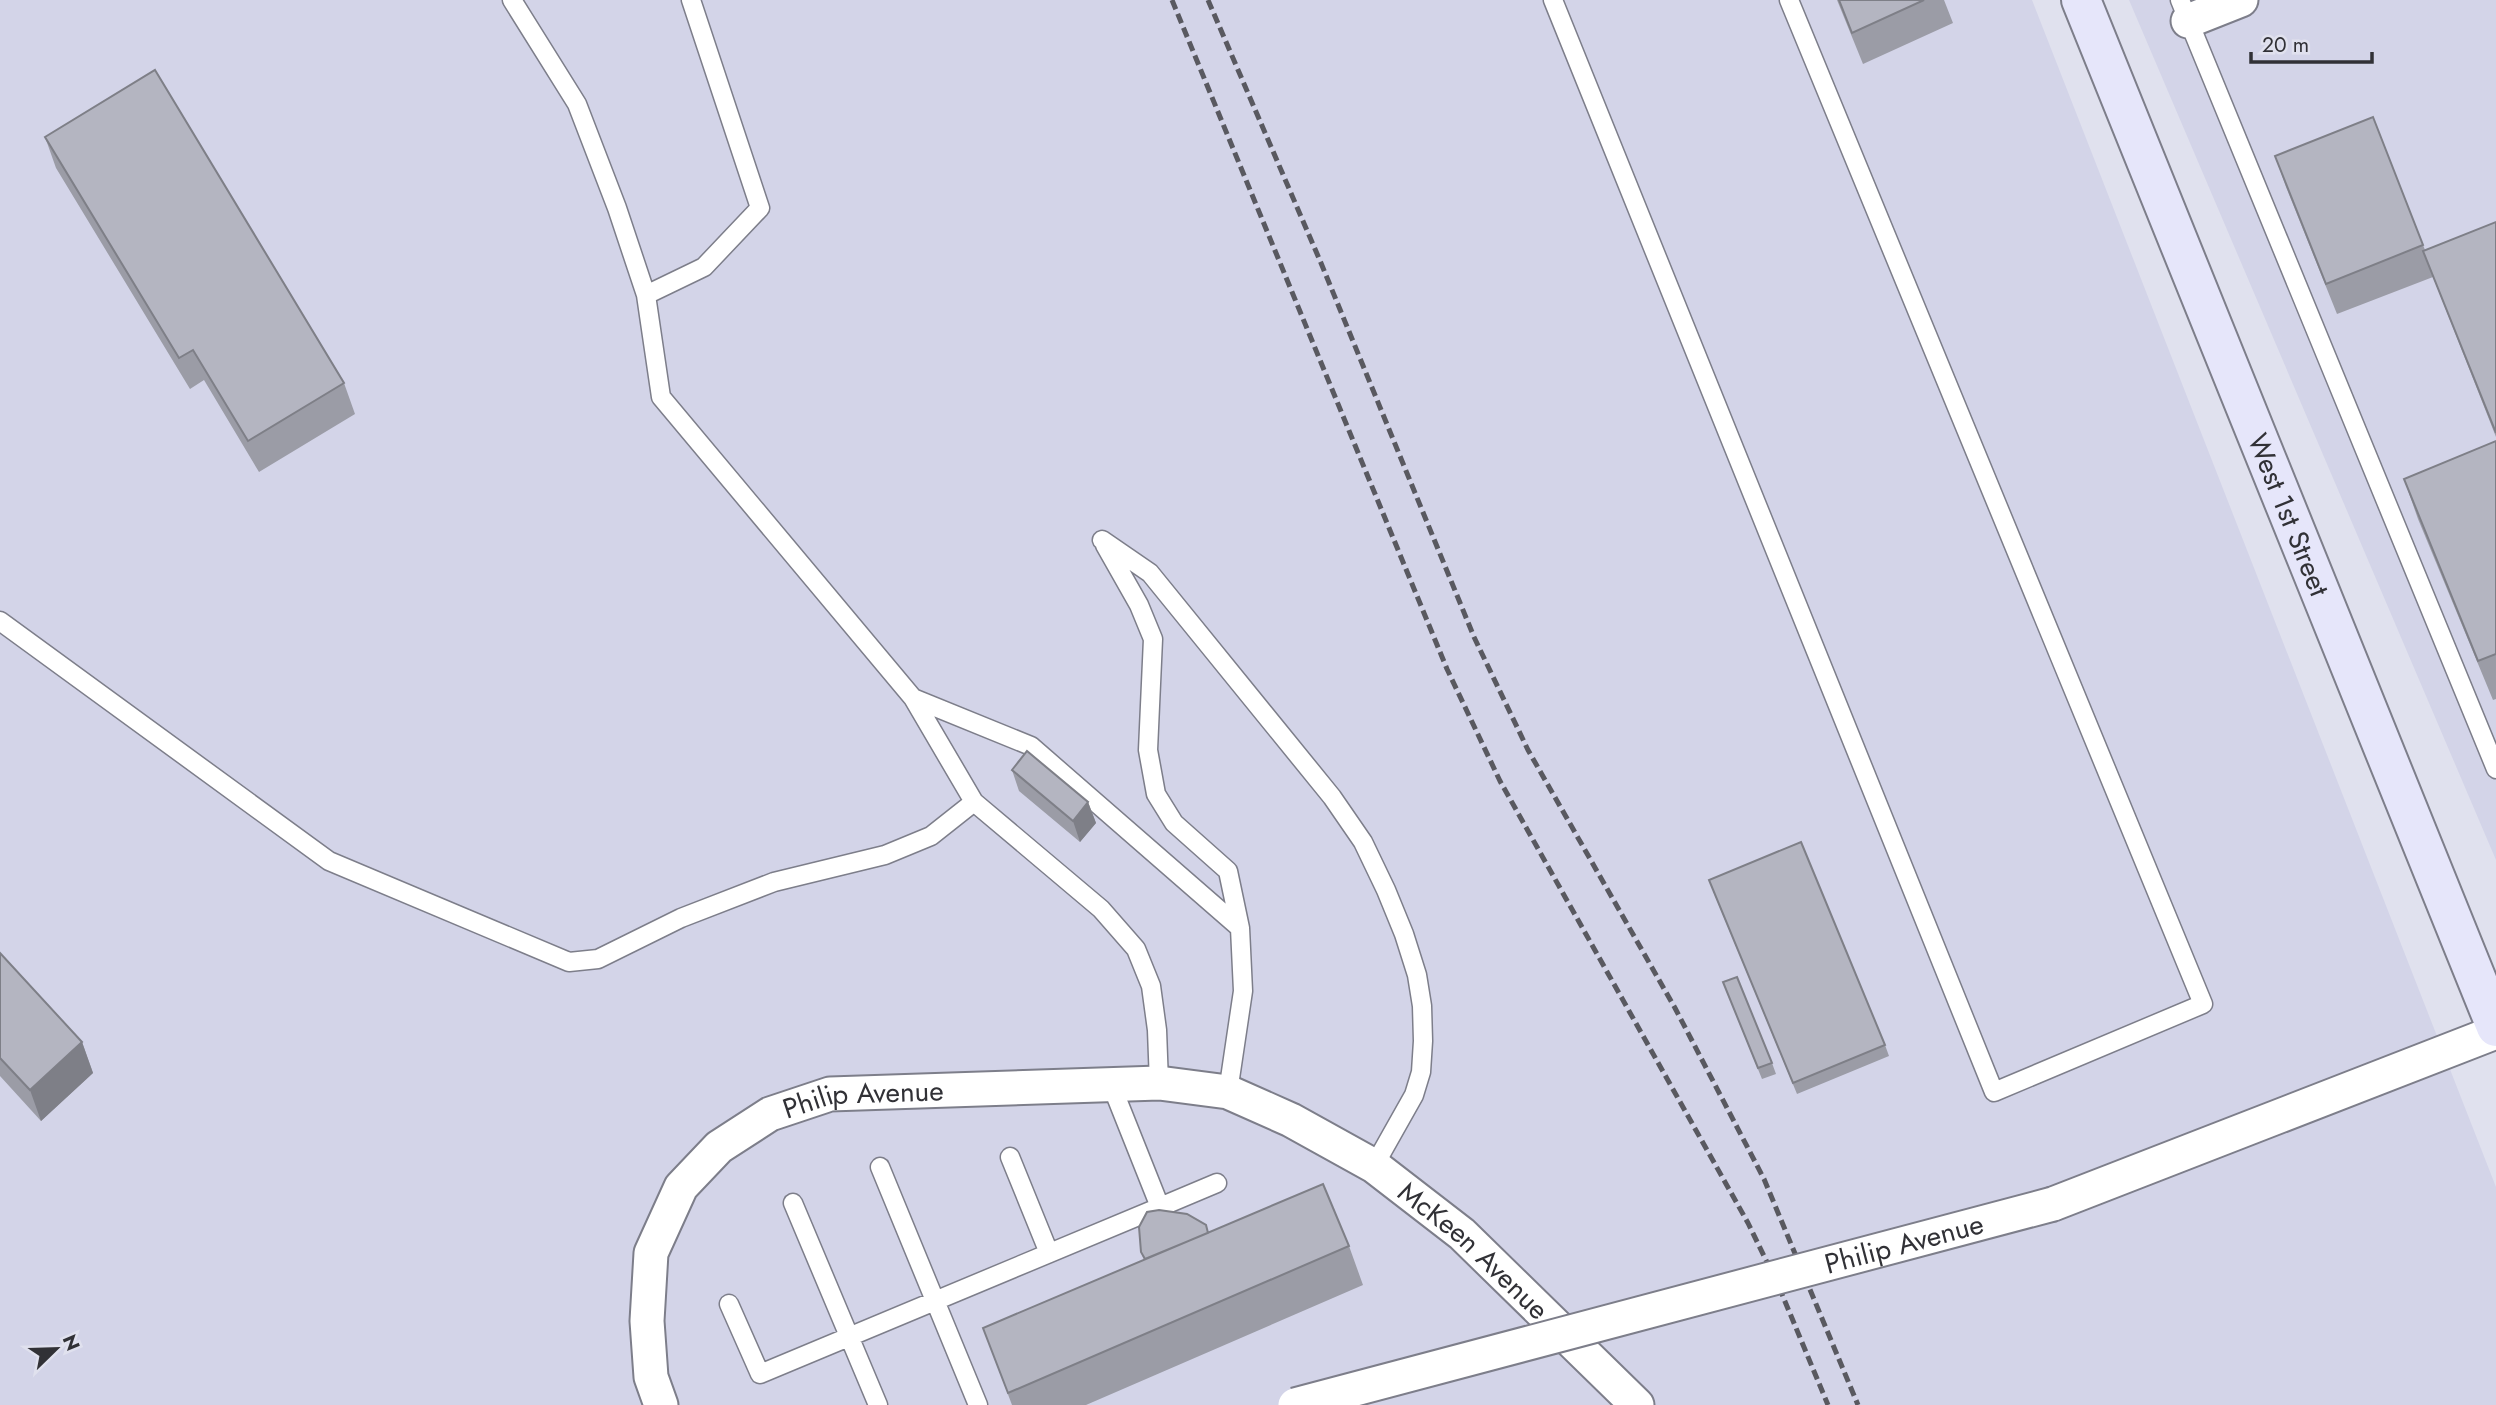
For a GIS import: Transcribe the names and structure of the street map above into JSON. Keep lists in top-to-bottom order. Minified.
{"streets":{"street":["West 1st Street","Philip Avenue","McKeen Avenue"]},"crossings":[["West 1st Street","Philip Avenue"],["Philip Avenue","McKeen Avenue"]],"scale_bar":"20 m","north":"top right"}
